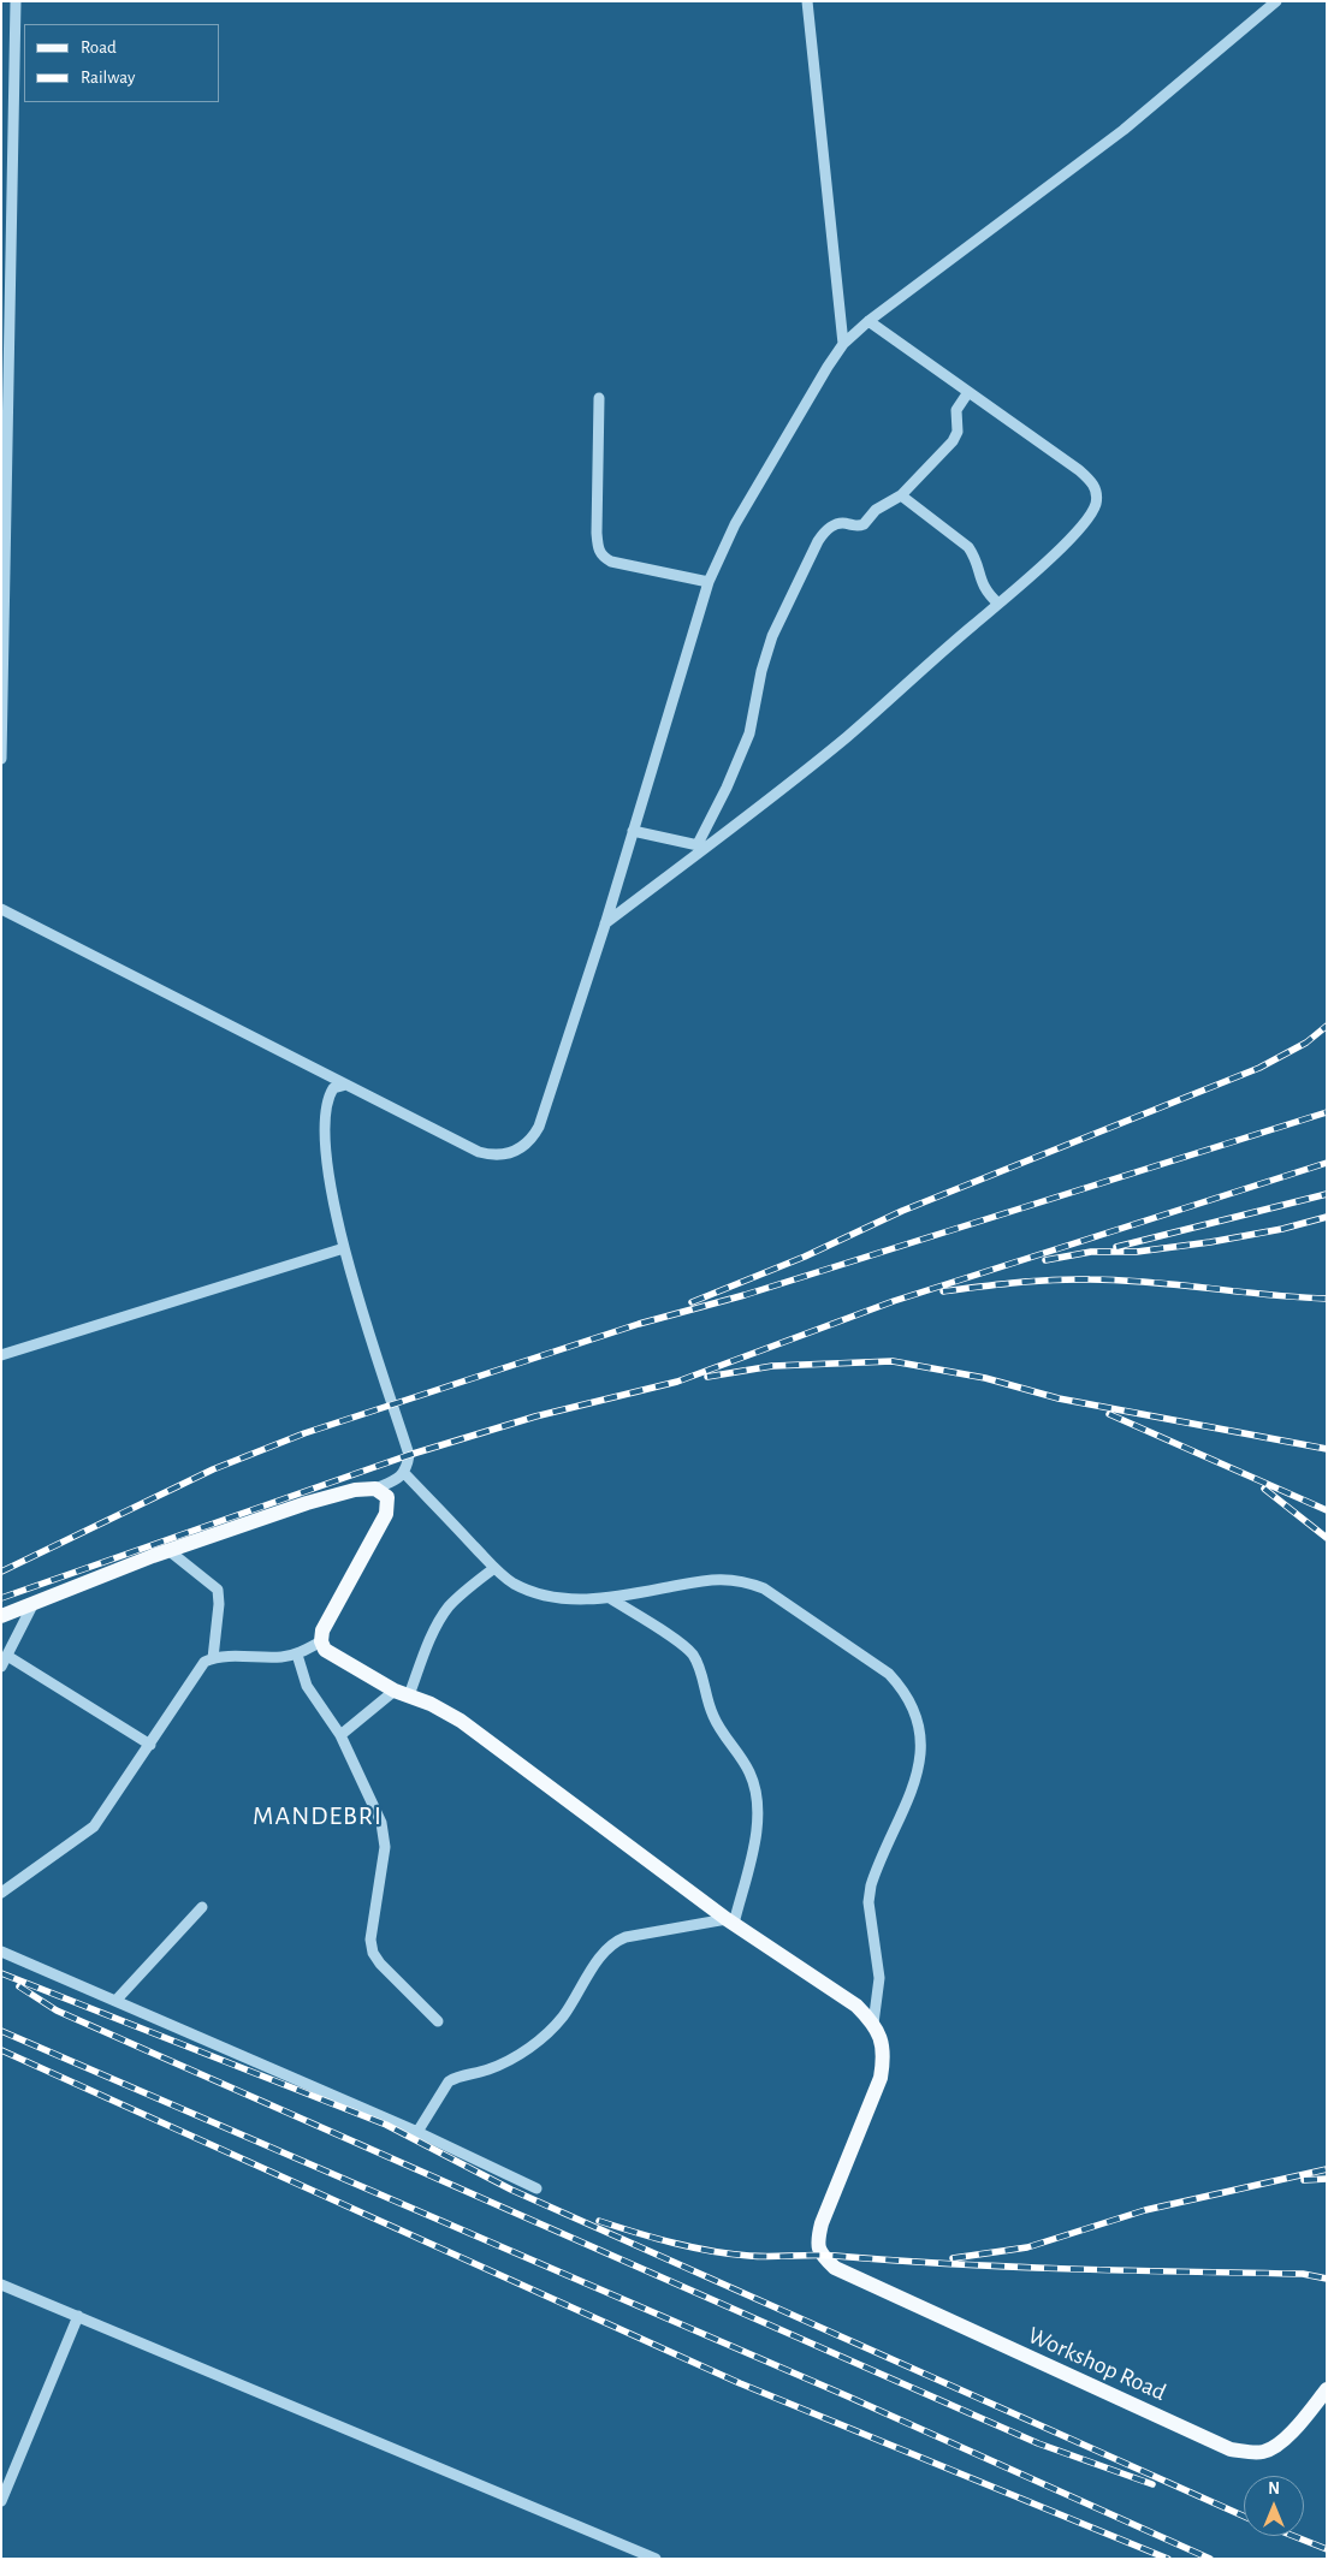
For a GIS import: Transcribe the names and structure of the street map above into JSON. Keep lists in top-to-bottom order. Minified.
{"streets":{"main road":["Workshop Road"]},"districts":["MANDEBRI"],"legend":["Road","Railway"],"north":"top"}
